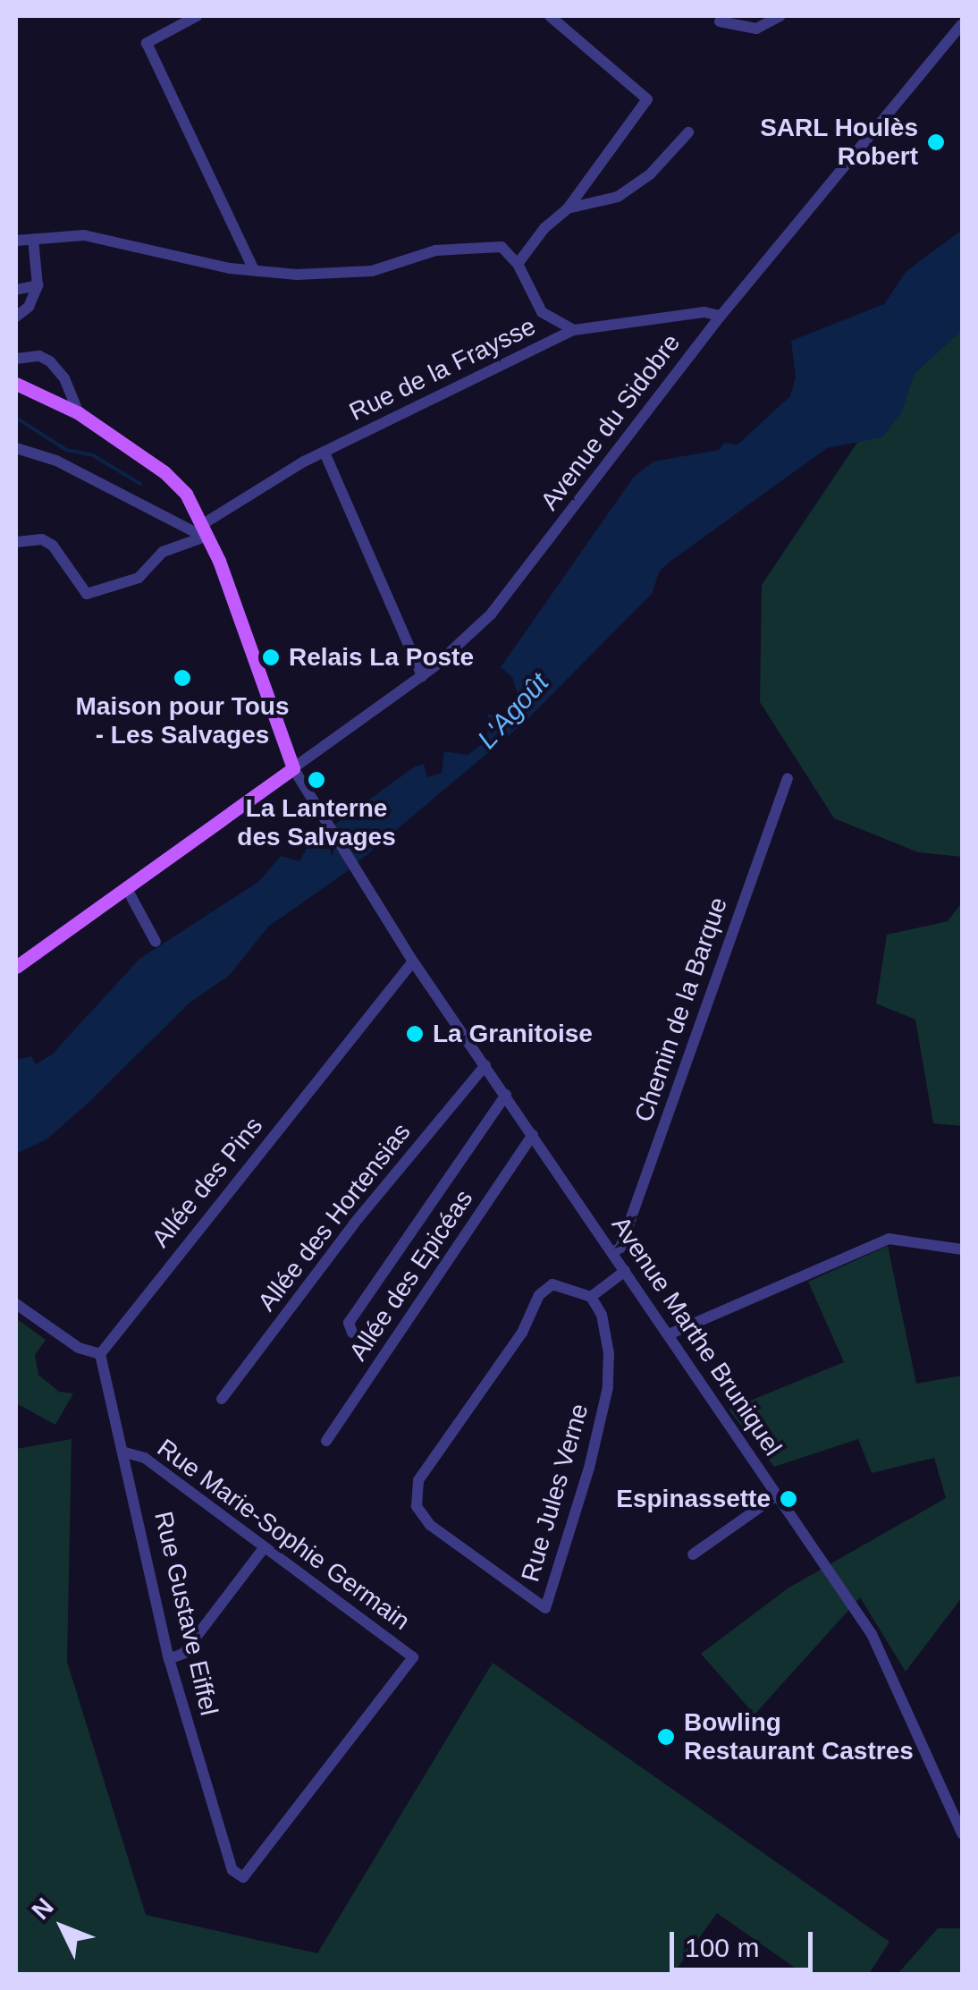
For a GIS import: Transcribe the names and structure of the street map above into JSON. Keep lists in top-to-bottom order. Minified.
{"streets":{"street":["Rue de la Fraysse","Avenue du Sidobre","Chemin de la Barque","Allée des Pins","Allée des Hortensias","Allée des Epicéas","Avenue Marthe Bruniquel","Rue Jules Verne","Rue Marie-Sophie Germain","Rue Gustave Eiffel"]},"crossings":[["Rue de la Fraysse","Avenue du Sidobre"],["Avenue du Sidobre","Avenue Marthe Bruniquel"],["Chemin de la Barque","Avenue Marthe Bruniquel"],["Allée des Pins","Avenue Marthe Bruniquel"],["Allée des Pins","Rue Gustave Eiffel"],["Allée des Hortensias","Avenue Marthe Bruniquel"],["Allée des Epicéas","Avenue Marthe Bruniquel"],["Rue Marie-Sophie Germain","Rue Gustave Eiffel"]],"water":["L'Agoût"],"places":["SARL Houlès Robert","Relais La Poste","Maison pour Tous - Les Salvages","La Lanterne des Salvages","La Granitoise","Espinassette","Bowling Restaurant Castres"],"scale_bar":"100 m","north":"top left"}
